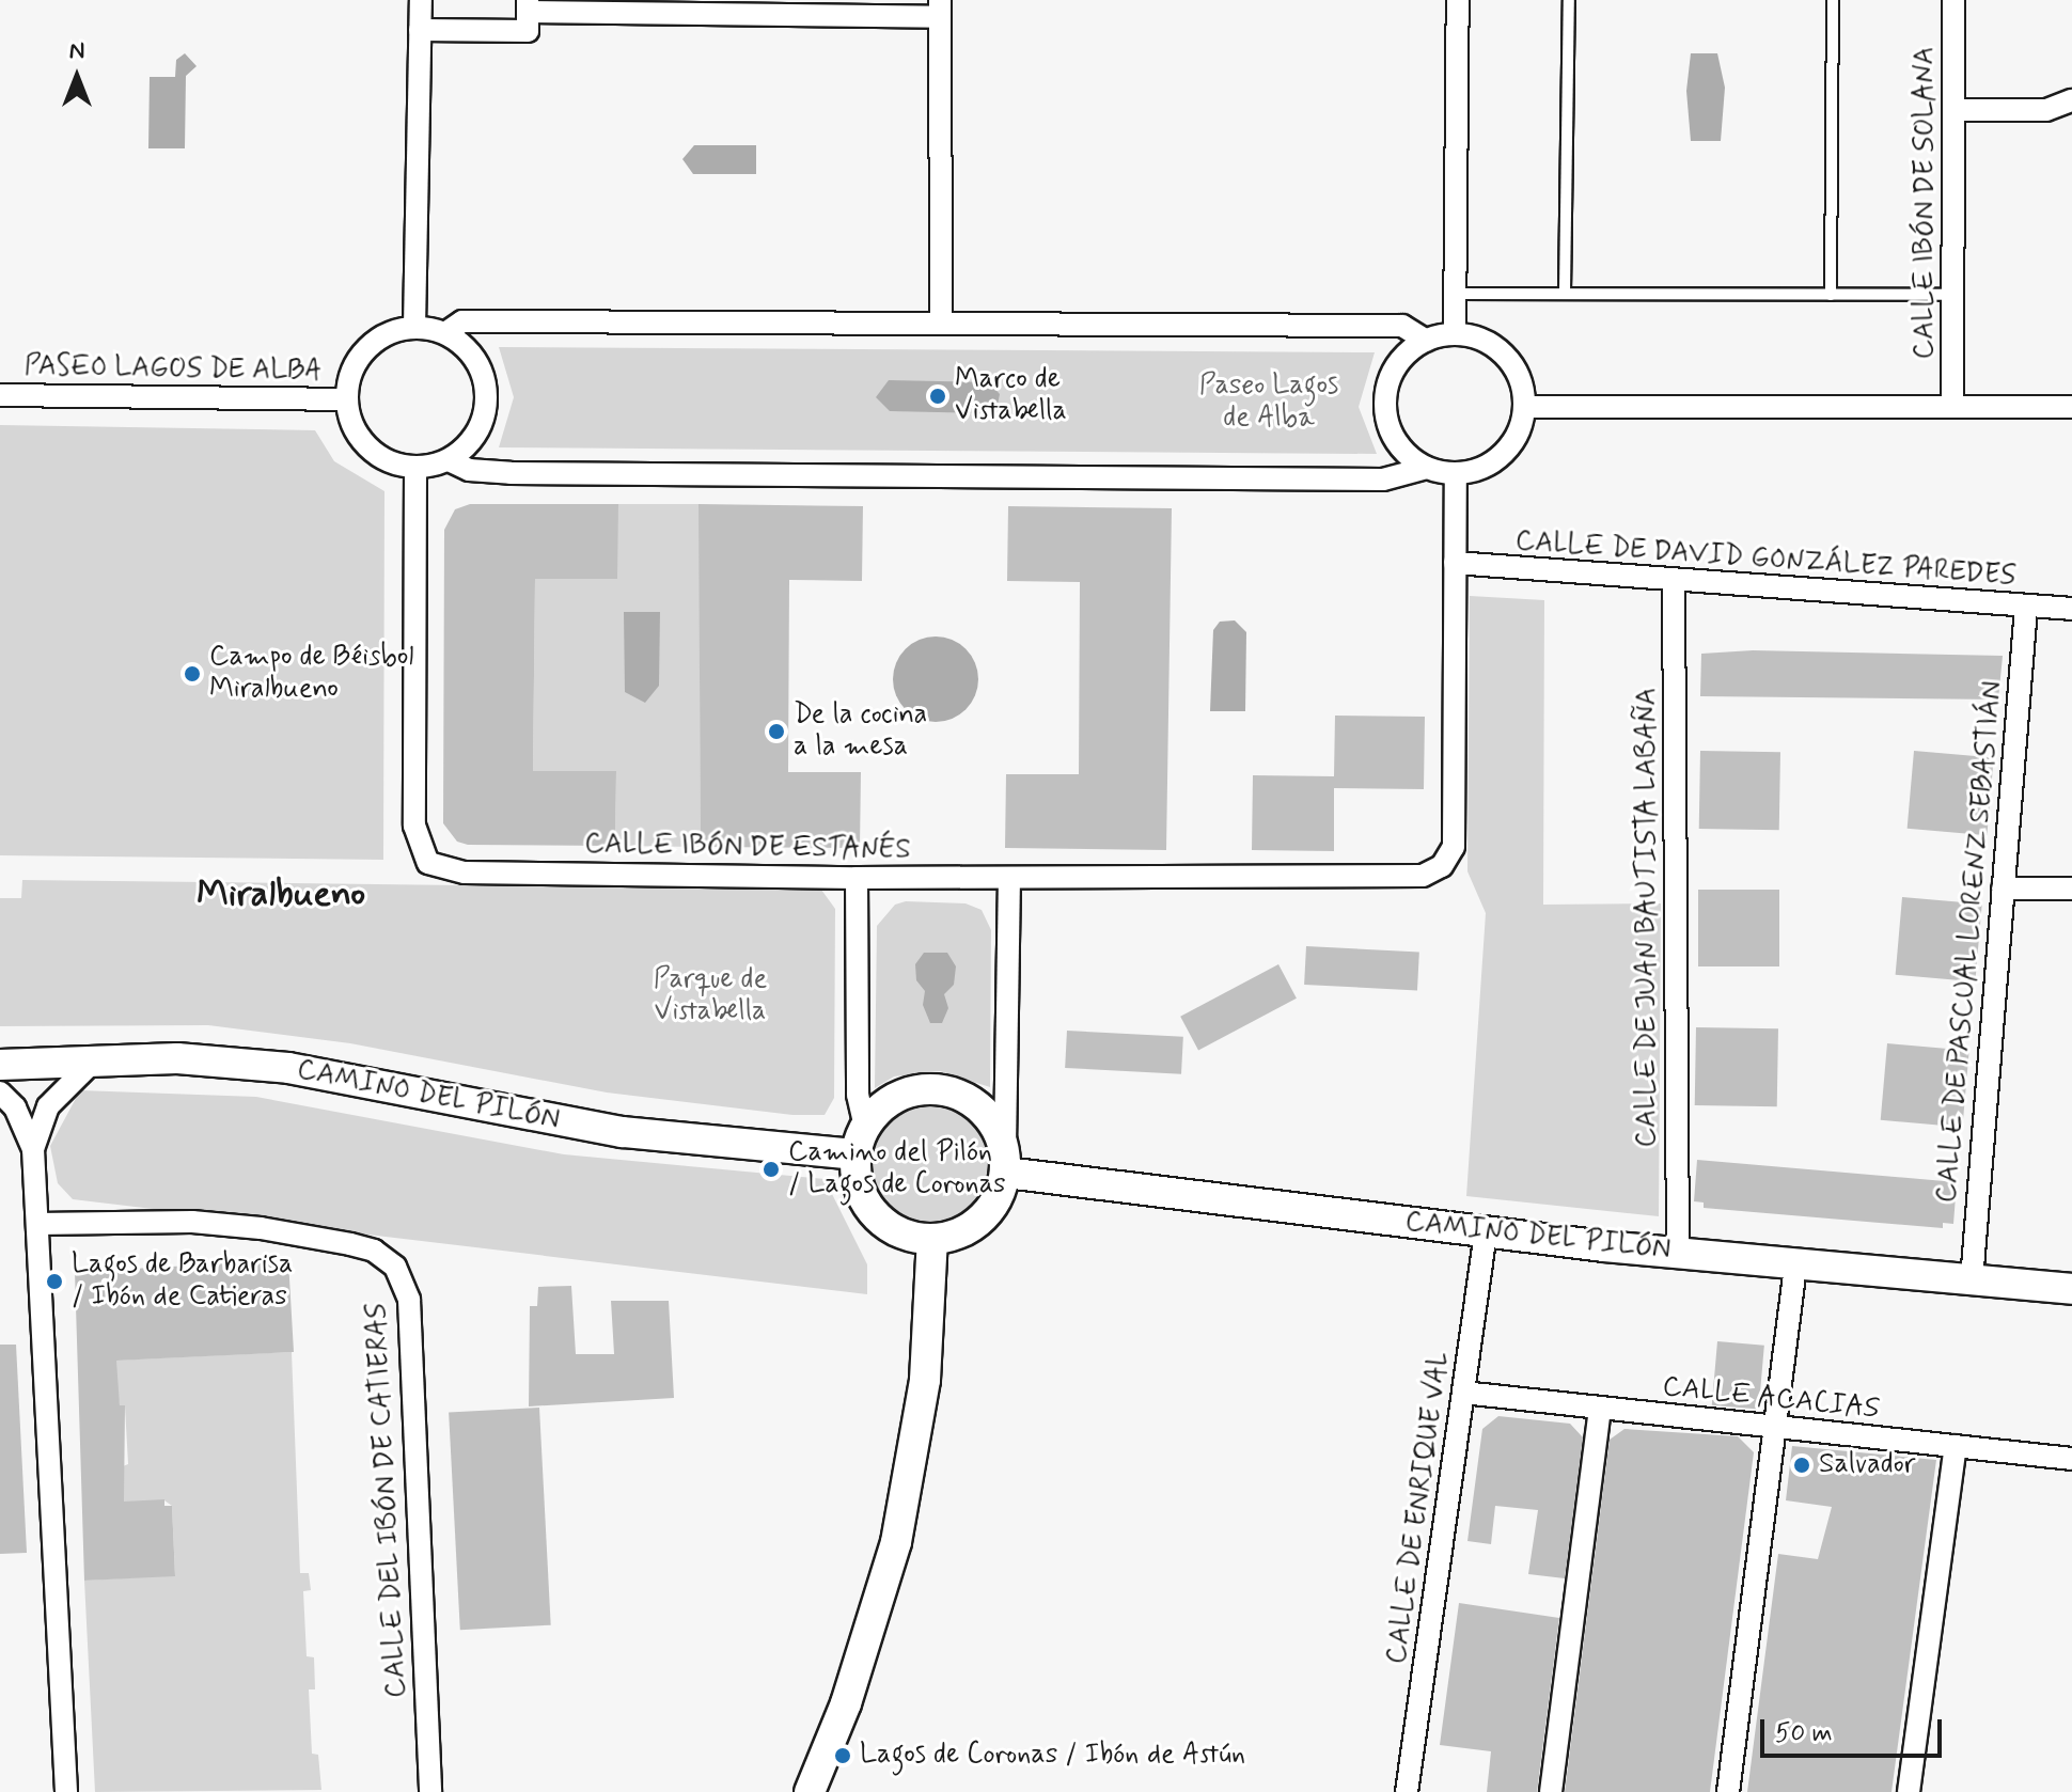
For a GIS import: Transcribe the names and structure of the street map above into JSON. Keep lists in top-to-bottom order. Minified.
{"streets":{"street":["CALLE IBÓN DE SOLANA","PASEO LAGOS DE ALBA","CALLE DE DAVID GONZÁLEZ PAREDES","CALLE IBÓN DE ESTANÉS","CALLE DE JUAN BAUTISTA LABAÑA","CALLE DE PASCUAL LORENZ SEBASTIÁN","CAMINO DEL PILÓN","CALLE ACACIAS","CALLE DEL IBÓN DE CATIERAS","CALLE DE ENRIQUE VAL"]},"crossings":[["PASEO LAGOS DE ALBA","CALLE IBÓN DE ESTANÉS"],["CALLE DE DAVID GONZÁLEZ PAREDES","CALLE IBÓN DE ESTANÉS"],["CALLE DE DAVID GONZÁLEZ PAREDES","CALLE DE JUAN BAUTISTA LABAÑA"],["CALLE DE DAVID GONZÁLEZ PAREDES","CALLE DE PASCUAL LORENZ SEBASTIÁN"],["CALLE DE JUAN BAUTISTA LABAÑA","CAMINO DEL PILÓN"],["CALLE DE PASCUAL LORENZ SEBASTIÁN","CAMINO DEL PILÓN"],["CAMINO DEL PILÓN","CALLE DE ENRIQUE VAL"],["CALLE ACACIAS","CALLE DE ENRIQUE VAL"]],"districts":["Miralbueno"],"parks":["Paseo Lagos de Alba","Parque de Vistabella"],"places":["Marco de Vistabella","Campo de Béisbol Miralbueno","De la cocina a la mesa","Camino del Pilón / Lagos de Coronas","Lagos de Barbarisa / Ibón de Catieras","Salvador","Lagos de Coronas / Ibón de Astún"],"scale_bar":"50 m","north":"top"}
